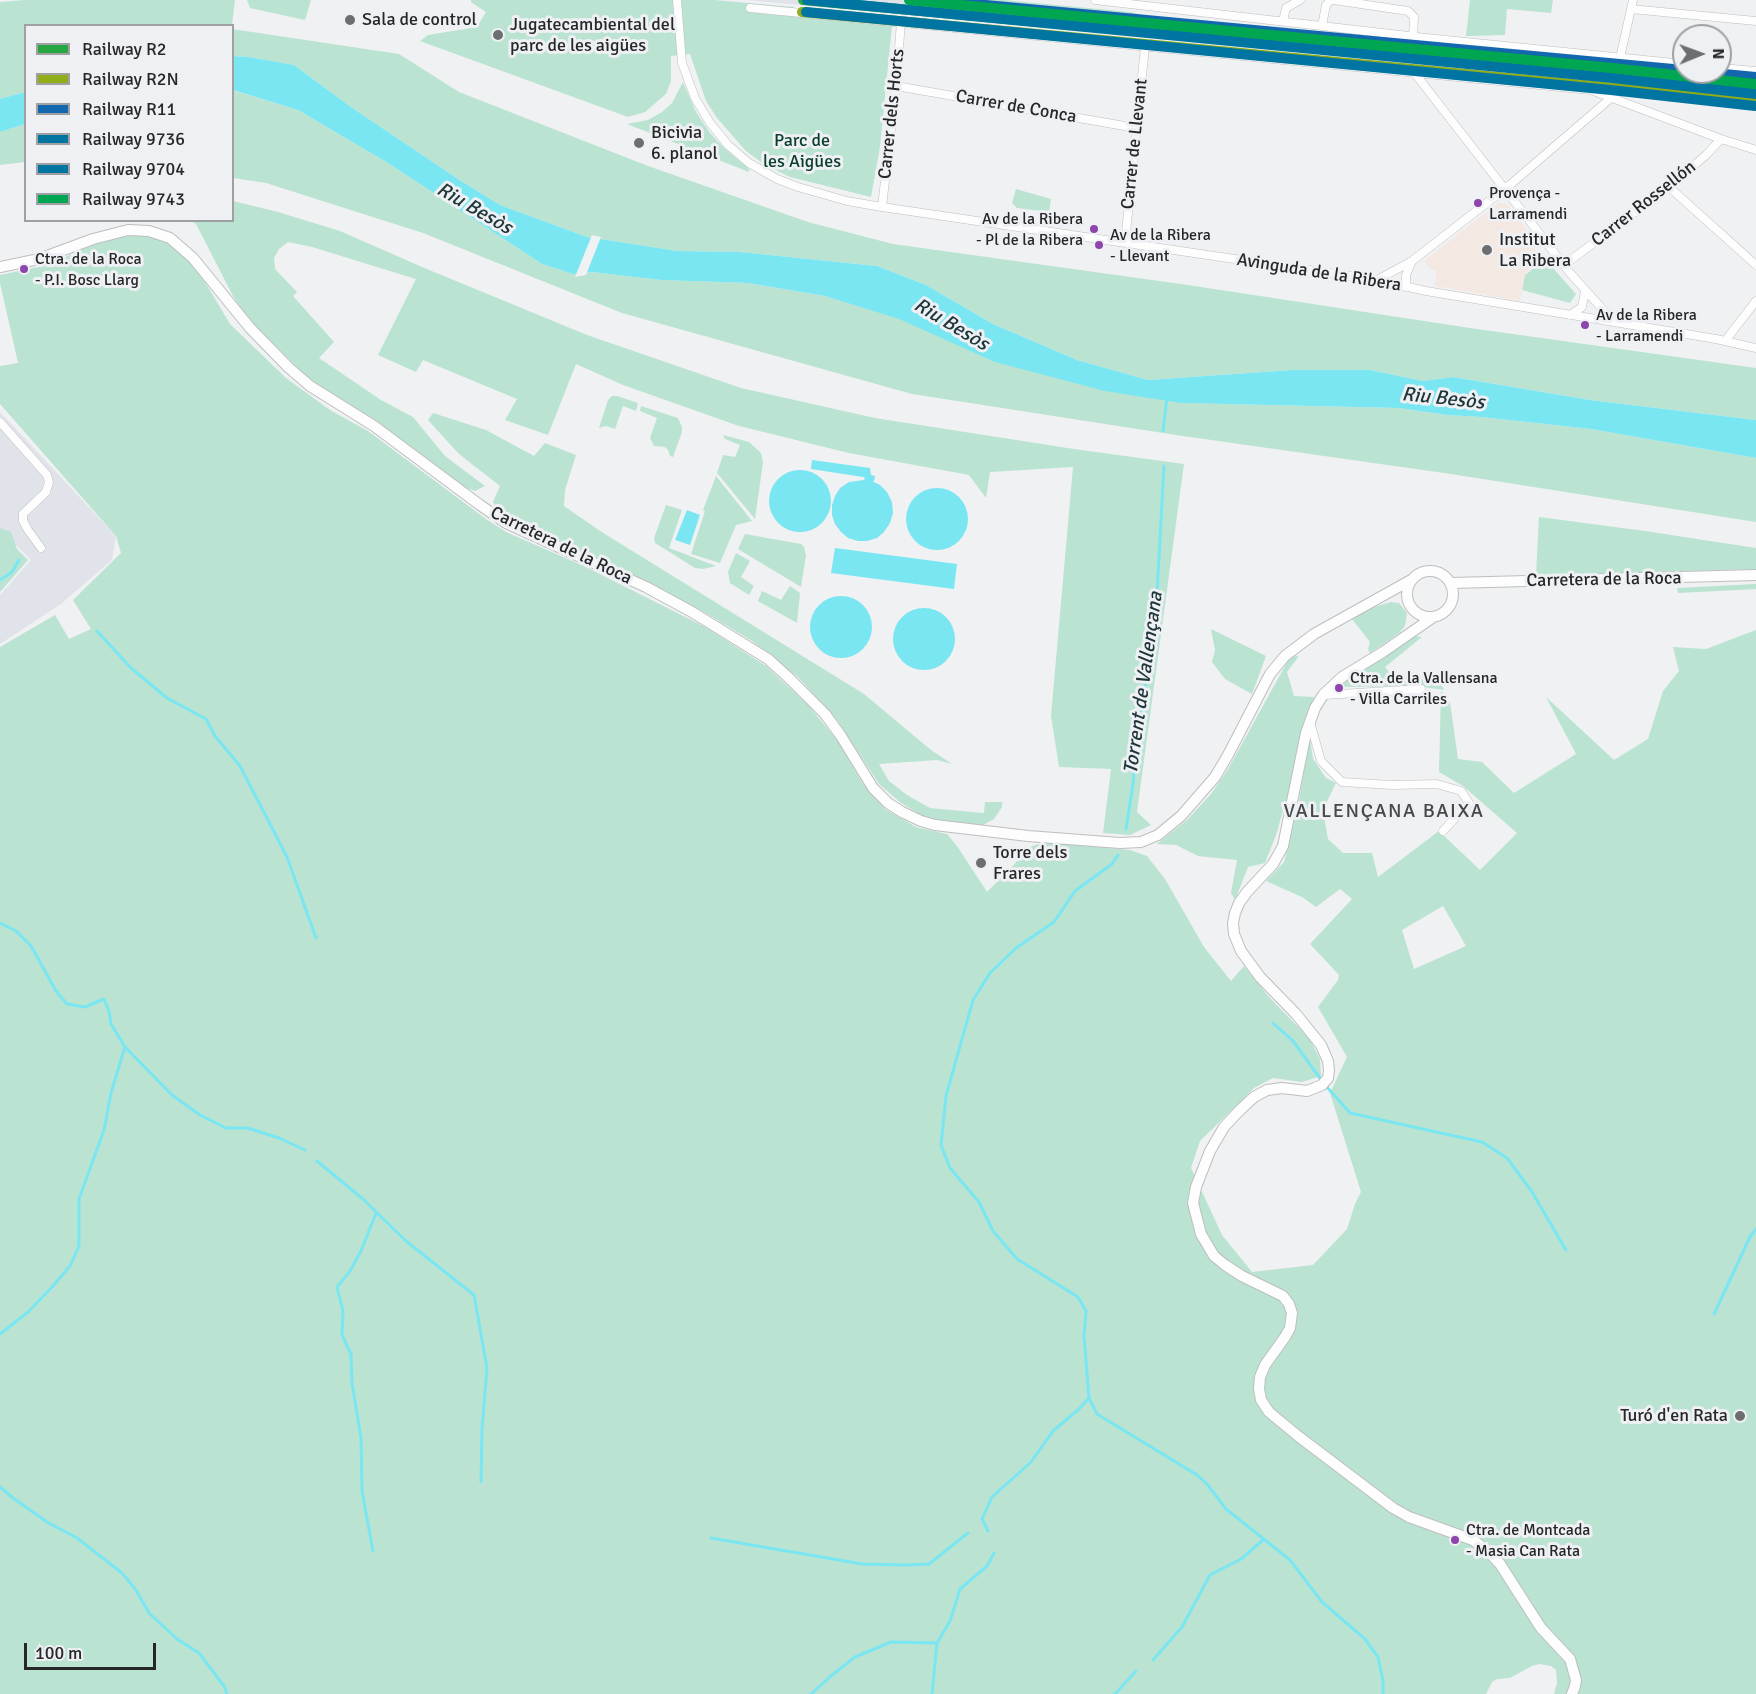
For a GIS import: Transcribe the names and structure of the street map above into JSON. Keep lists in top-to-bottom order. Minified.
{"streets":{"street":["Carrer de Conca","Carrer dels Horts","Carrer de Llevant","Carrer Rossellón","Avinguda de la Ribera","Carretera de la Roca"]},"crossings":[["Carrer de Conca","Carrer dels Horts"],["Carrer de Conca","Carrer de Llevant"],["Carrer dels Horts","Avinguda de la Ribera"],["Carrer de Llevant","Avinguda de la Ribera"]],"districts":["VALLENÇANA BAIXA"],"water":["Riu Besòs","Torrent de Vallençana"],"parks":["Parc de les Aigües"],"places":["Sala de control","Jugatecambiental del parc de les aigües","Bicivia 6. planol","Provença - Larramendi","Av de la Ribera - Pl de la Ribera","Av de la Ribera - Llevant","Institut La Ribera","Ctra. de la Roca - P.I. Bosc Llarg","Av de la Ribera - Larramendi","Ctra. de la Vallensana - Villa Carriles","Torre dels Frares","Turó d'en Rata","Ctra. de Montcada - Masia Can Rata"],"lines":["rail line R2","rail line R11","rail line 9736","rail line 9743","rail line R2N","rail line 9704"],"legend":["Railway R2","Railway R2N","Railway R11","Railway 9736","Railway 9704","Railway 9743"],"scale_bar":"100 m","north":"right"}
